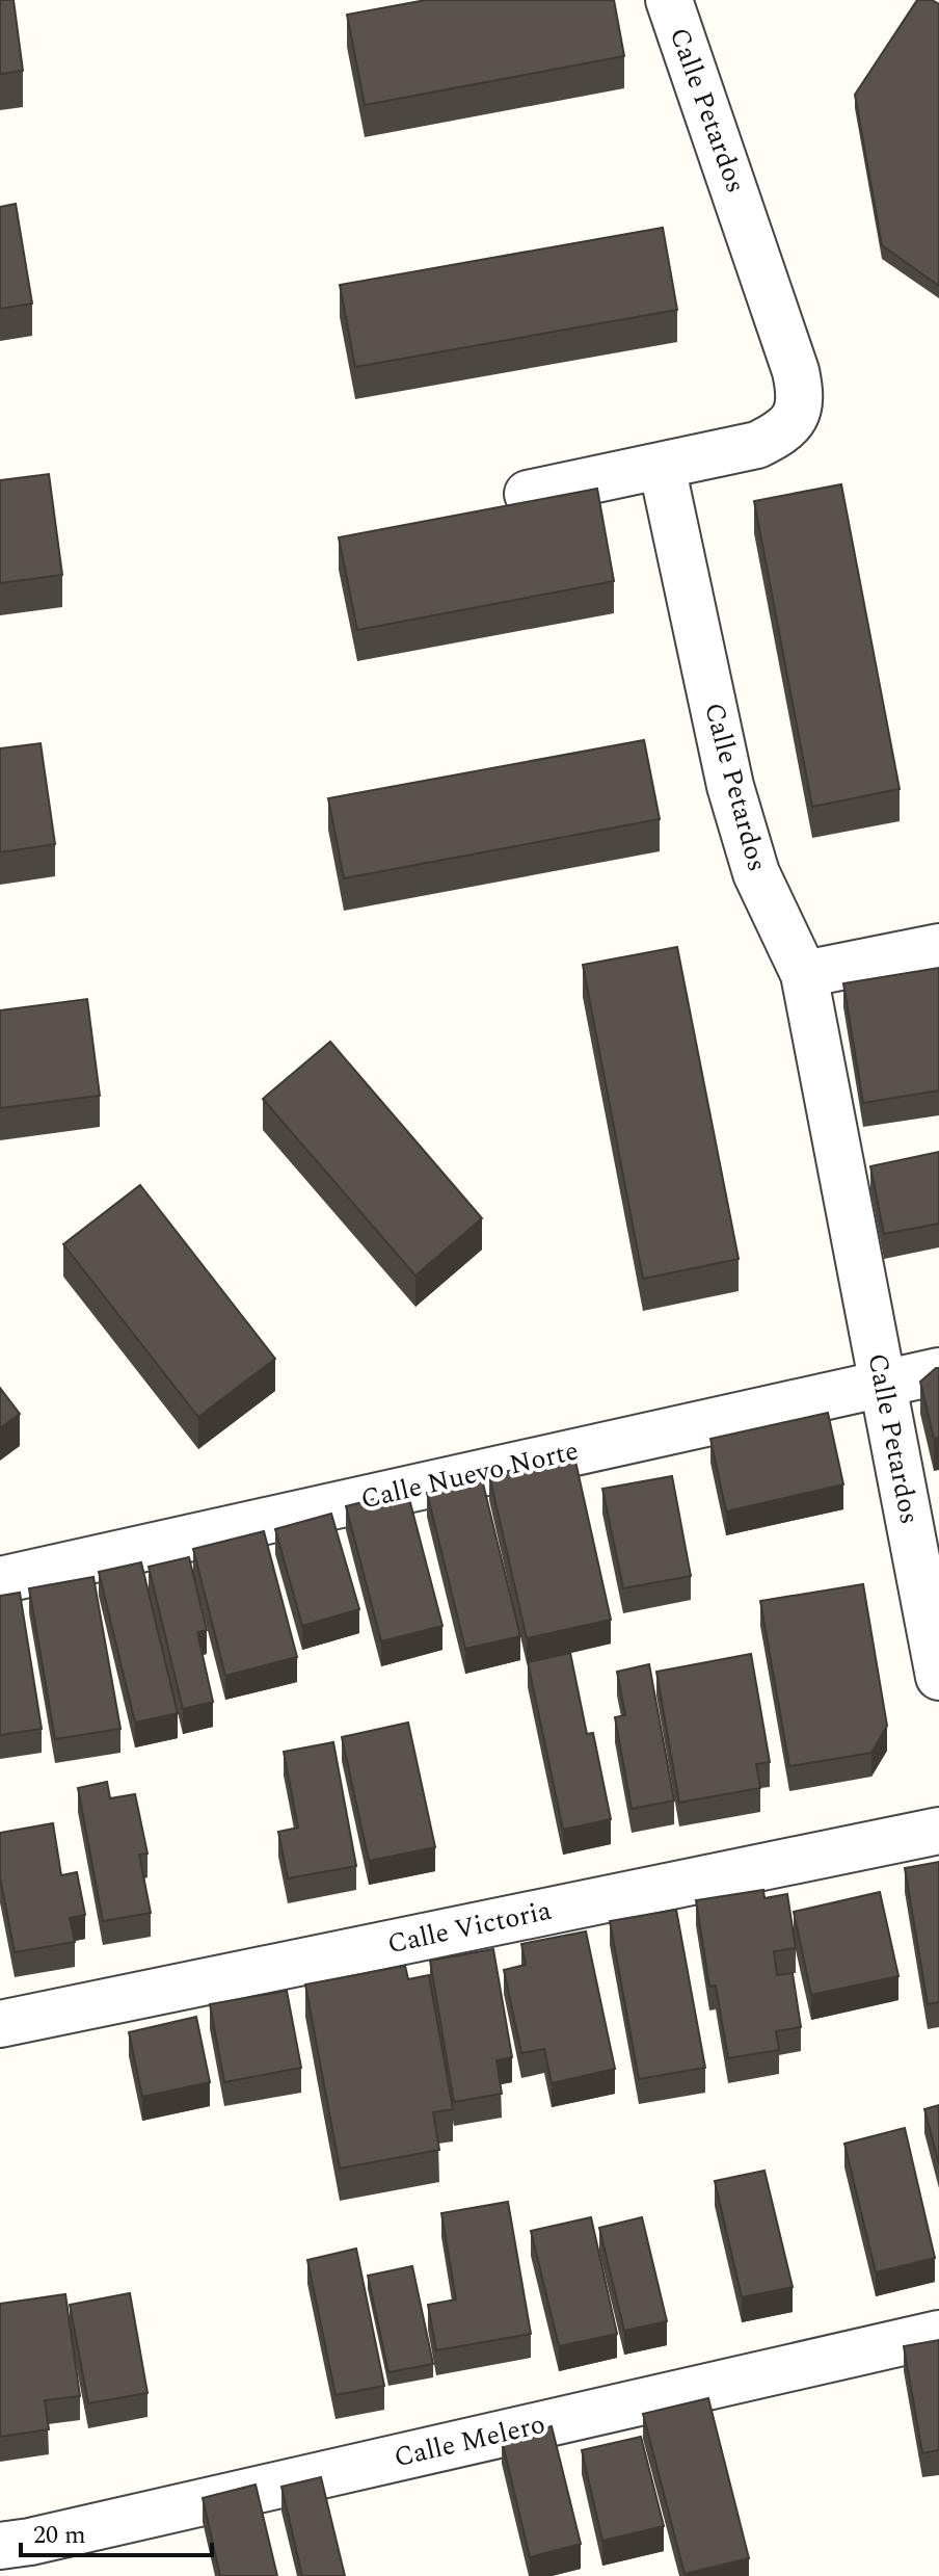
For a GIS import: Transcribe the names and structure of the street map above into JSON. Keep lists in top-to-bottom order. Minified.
{"streets":{"street":["Calle Petardos","Calle Nuevo Norte","Calle Victoria","Calle Melero"]},"crossings":[["Calle Petardos","Calle Nuevo Norte"]],"scale_bar":"20 m"}
